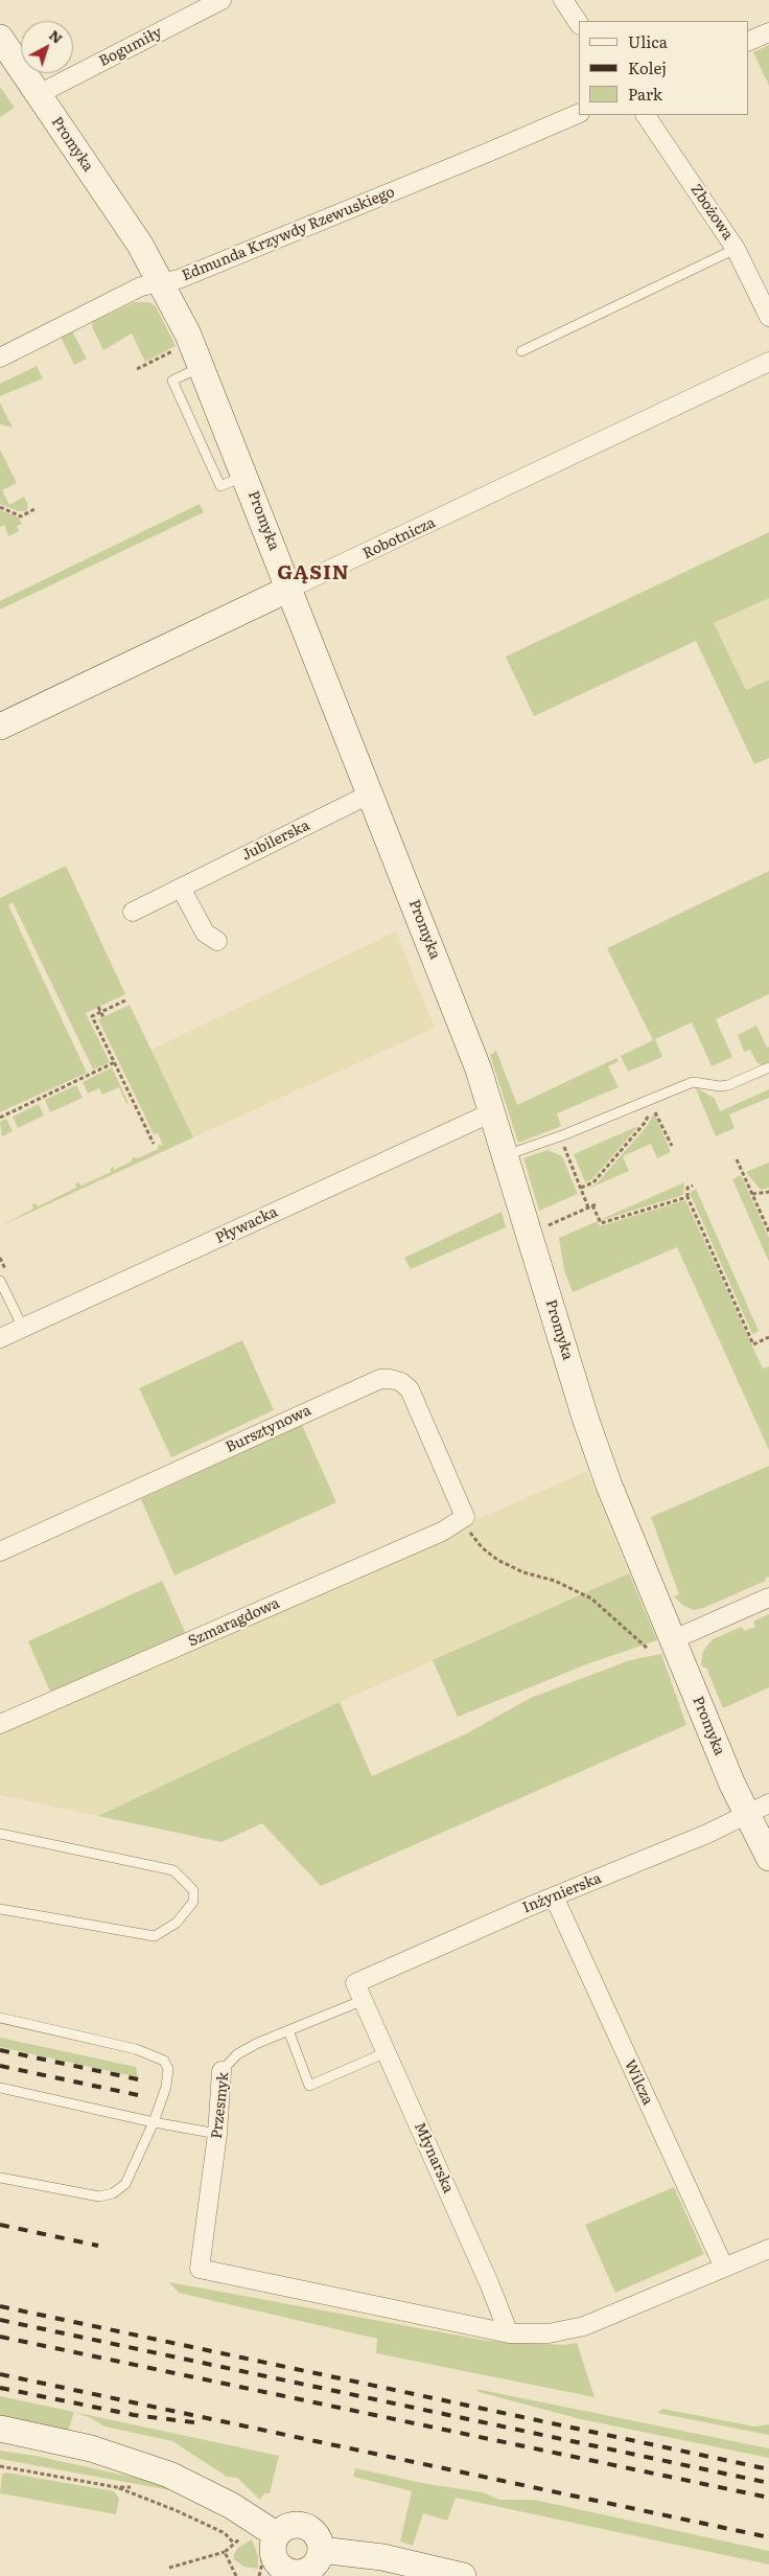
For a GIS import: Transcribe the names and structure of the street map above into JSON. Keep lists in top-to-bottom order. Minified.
{"streets":{"street":["Bogumiły","Promyka","Zbożowa","Edmunda Krzywdy Rzewuskiego","Robotnicza","Jubilerska","Pływacka","Bursztynowa","Szmaragdowa","Inżynierska","Wilcza","Przesmyk","Młynarska"]},"crossings":[["Bogumiły","Promyka"],["Promyka","Edmunda Krzywdy Rzewuskiego"],["Promyka","Robotnicza"],["Promyka","Jubilerska"],["Promyka","Pływacka"],["Promyka","Inżynierska"],["Bursztynowa","Szmaragdowa"],["Inżynierska","Wilcza"],["Inżynierska","Młynarska"],["Przesmyk","Młynarska"]],"districts":["GĄSIN"],"legend":["Ulica","Kolej","Park"],"north":"top right"}
